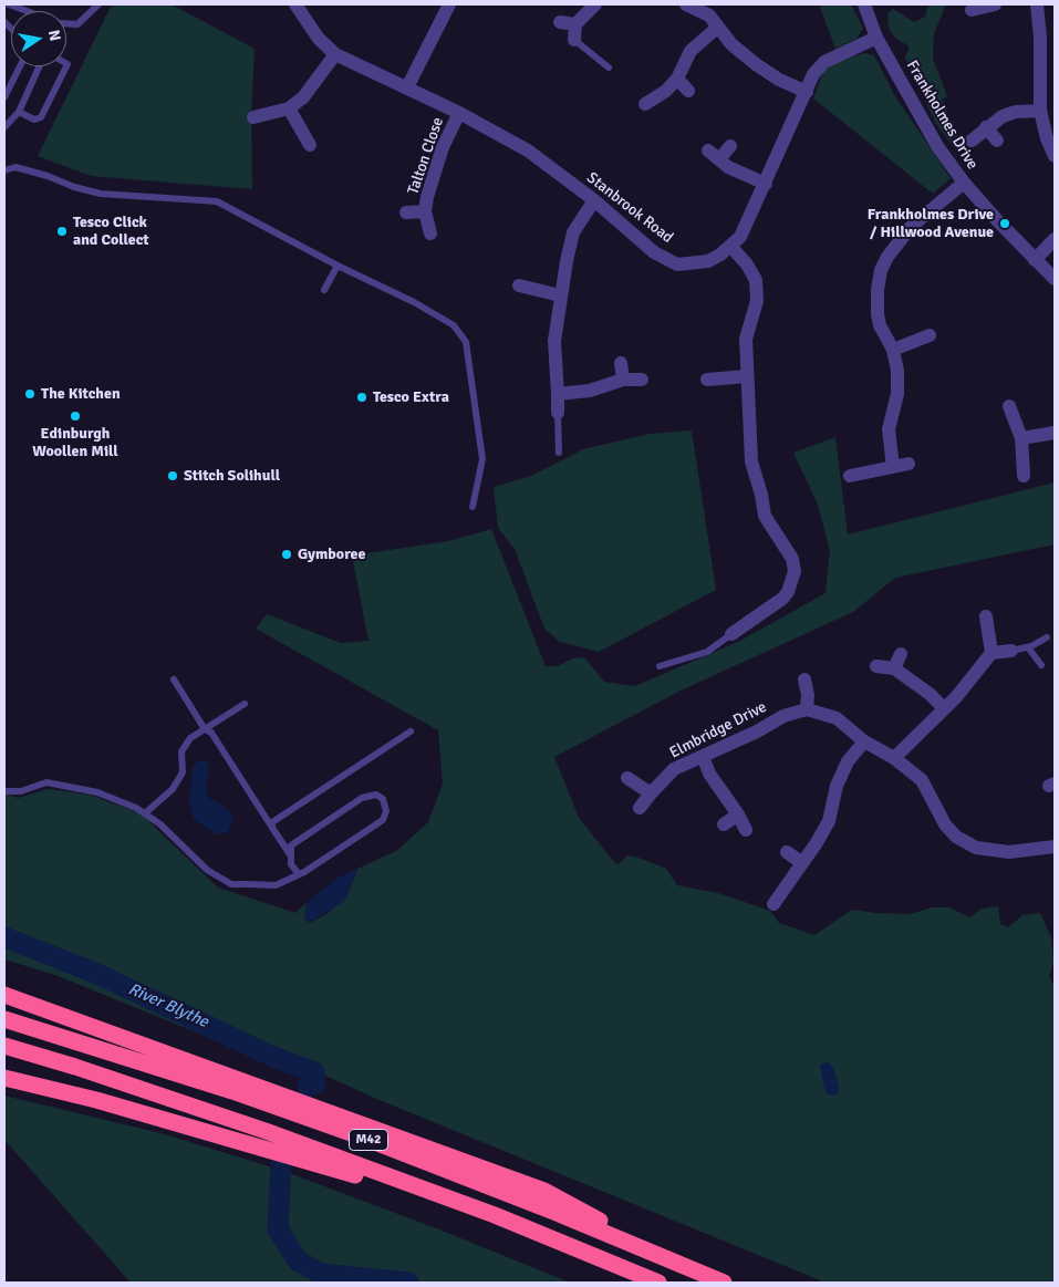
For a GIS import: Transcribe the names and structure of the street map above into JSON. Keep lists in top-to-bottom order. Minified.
{"streets":{"highway":["M42"],"street":["Frankholmes Drive","Talton Close","Stanbrook Road","Elmbridge Drive"]},"crossings":[["Frankholmes Drive","Stanbrook Road"],["Talton Close","Stanbrook Road"]],"water":["River Blythe"],"places":["Frankholmes Drive / Hillwood Avenue","Tesco Click and Collect","The Kitchen","Tesco Extra","Edinburgh Woollen Mill","Stitch Solihull","Gymboree"],"north":"right"}
